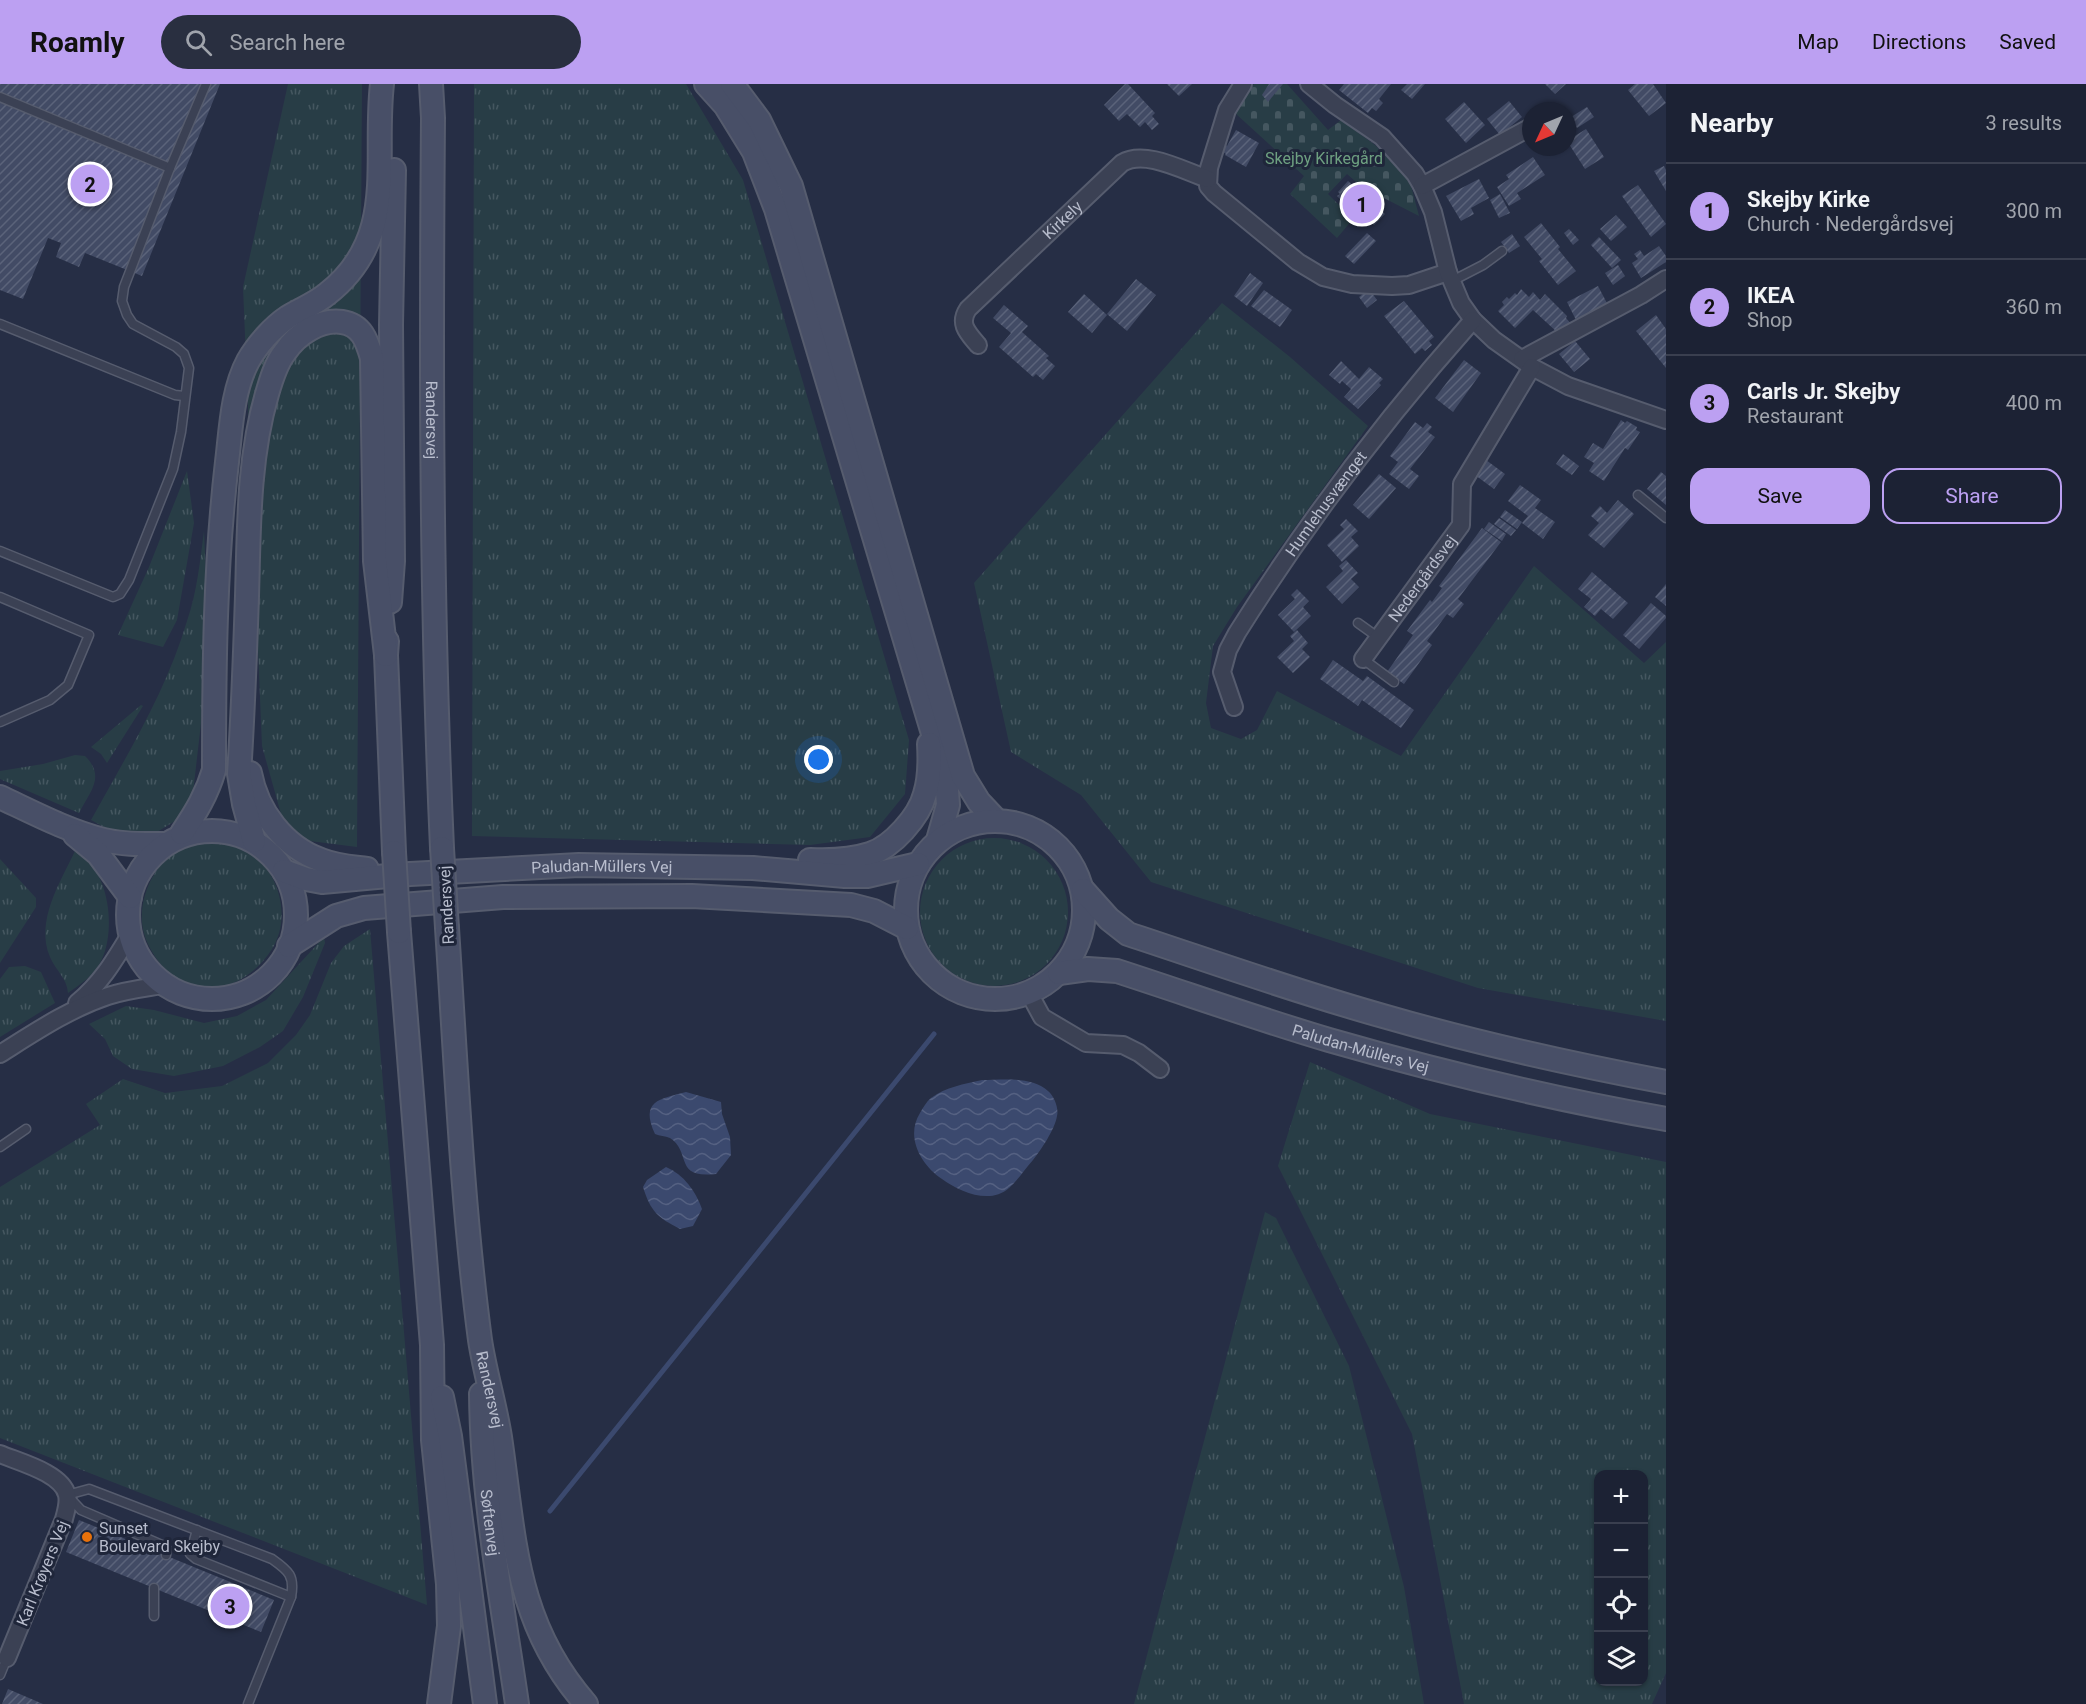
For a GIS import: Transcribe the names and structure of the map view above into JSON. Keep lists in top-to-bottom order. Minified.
{"streets":{"main road":["Randersvej","Paludan-Müllers Vej","Søftenvej"],"street":["Kirkely","Humlehusvænget","Nedergårdsvej","Karl Krøyers Vej"]},"crossings":[["Randersvej","Søftenvej"]],"parks":["Skejby Kirkegård"],"places":["Sunset Boulevard Skejby"],"north":"bottom left","page":{"header":"Roamly","search":"Search here","nav":["Map","Directions","Saved"],"heading":["Nearby","3 results"],"pins":["2","1","3"],"list":[{"mark":"1","name":"Skejby Kirke","note":"Church · Nedergårdsvej","value":"300 m"},{"mark":"2","name":"IKEA","note":"Shop","value":"360 m"},{"mark":"3","name":"Carls Jr. Skejby","note":"Restaurant","value":"400 m"}],"buttons":["Save","Share"],"map_buttons":["+","−"]}}
